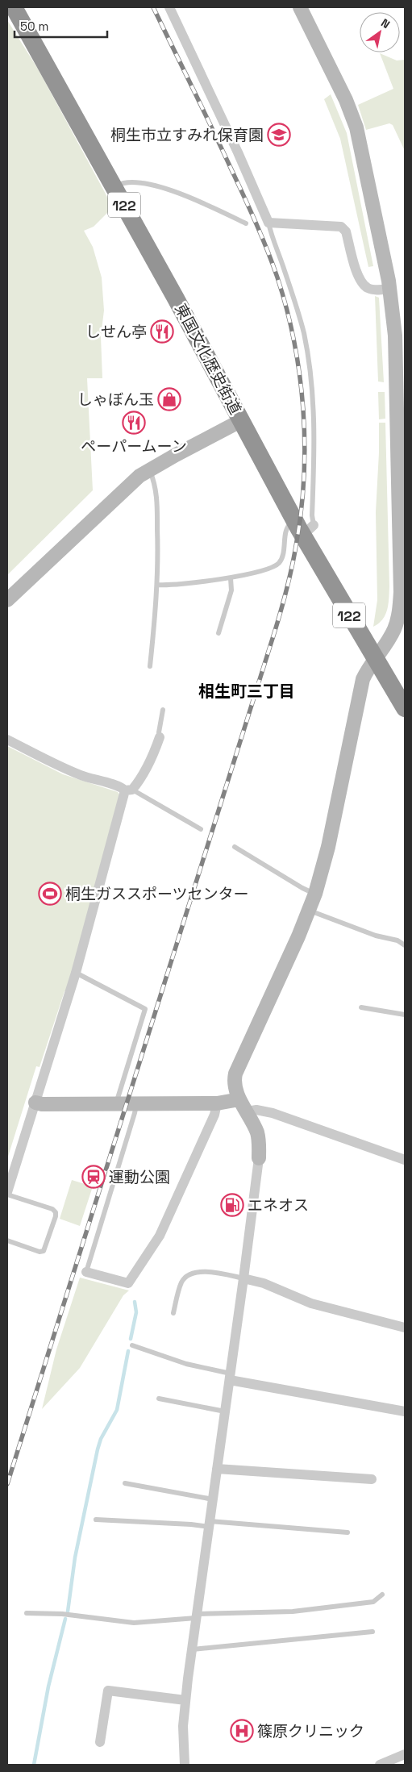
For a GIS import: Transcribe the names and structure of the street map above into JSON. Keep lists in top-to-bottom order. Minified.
{"streets":{"highway":["122","東国文化歴史街道"]},"districts":["相生町三丁目"],"places":{"school or university":["桐生市立すみれ保育園"],"restaurant":["しせん亭","ペーパームーン"],"shop":["しゃぼん玉"],"sports":["桐生ガススポーツセンター"],"station":["運動公園"],"fuel station":["エネオス"],"hospital":["篠原クリニック"]},"scale_bar":"50 m","north":"top right"}
